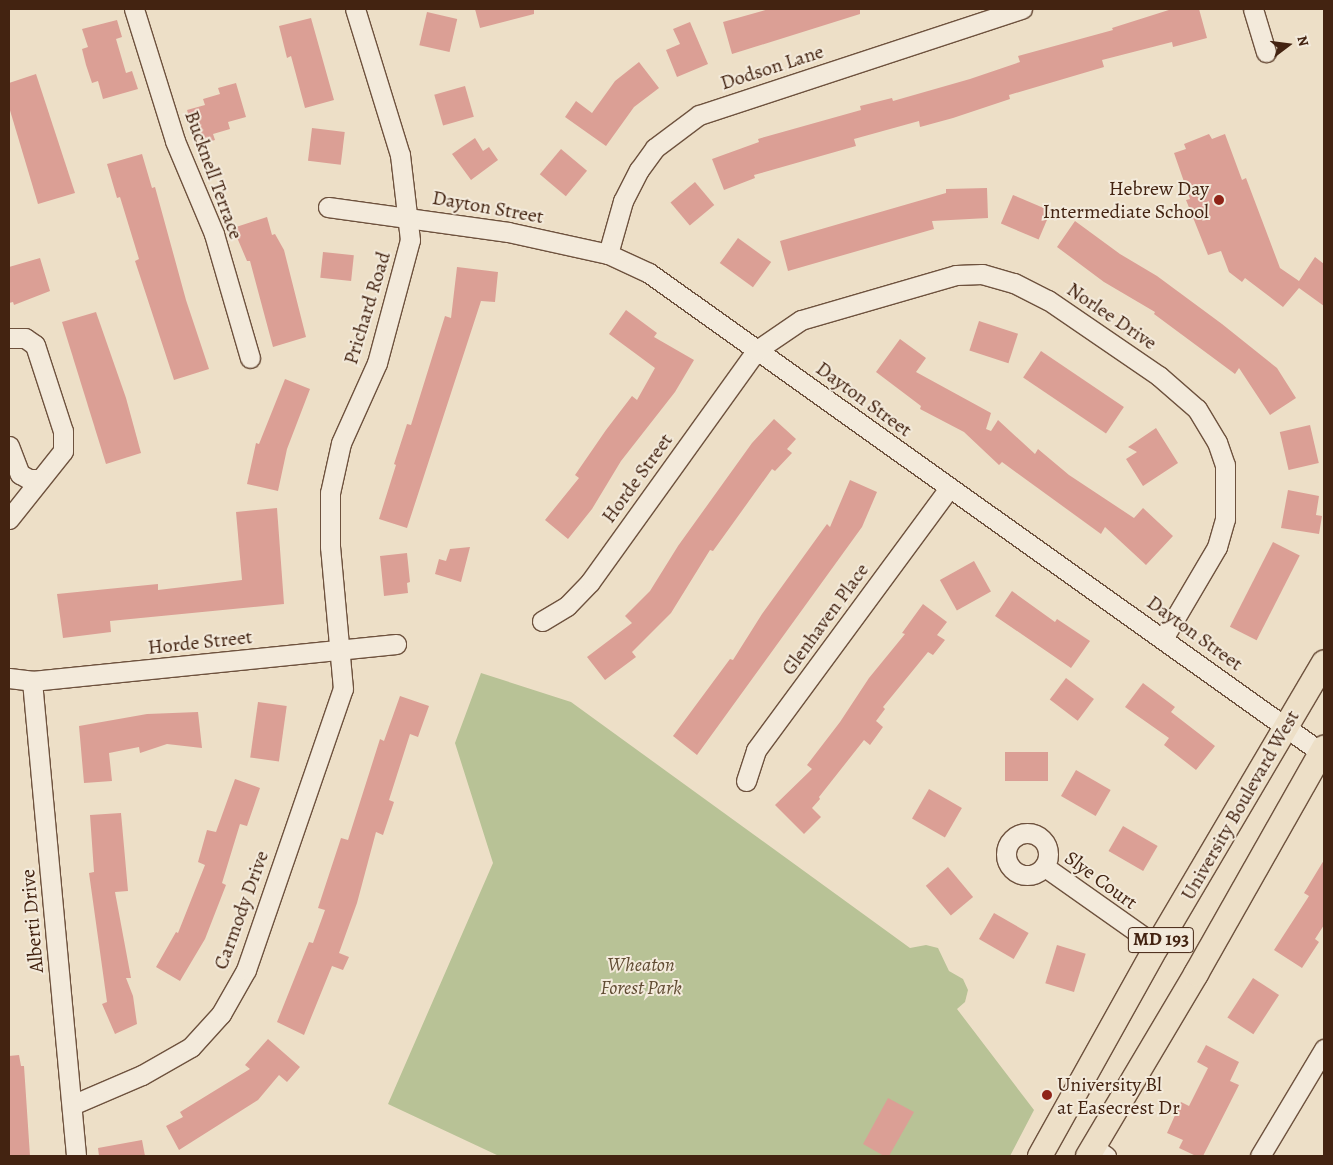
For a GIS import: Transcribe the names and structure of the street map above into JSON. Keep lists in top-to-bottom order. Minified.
{"streets":{"main road":["University Boulevard West","MD 193"],"street":["Dodson Lane","Bucknell Terrace","Dayton Street","Prichard Road","Norlee Drive","Horde Street","Glenhaven Place","Slye Court","Carmody Drive","Alberti Drive"]},"crossings":[["Dodson Lane","Dayton Street"],["Dayton Street","Prichard Road"],["Dayton Street","Norlee Drive"],["Dayton Street","Horde Street"],["Dayton Street","Glenhaven Place"],["Dayton Street","University Boulevard West"],["Dayton Street","MD 193"],["Prichard Road","Horde Street"],["Prichard Road","Carmody Drive"],["Norlee Drive","Horde Street"],["Horde Street","Carmody Drive"],["Horde Street","Alberti Drive"],["University Boulevard West","Slye Court"],["Carmody Drive","Alberti Drive"]],"parks":["Wheaton Forest Park"],"places":["Hebrew Day Intermediate School","University Bl at Easecrest Dr"],"north":"right"}
